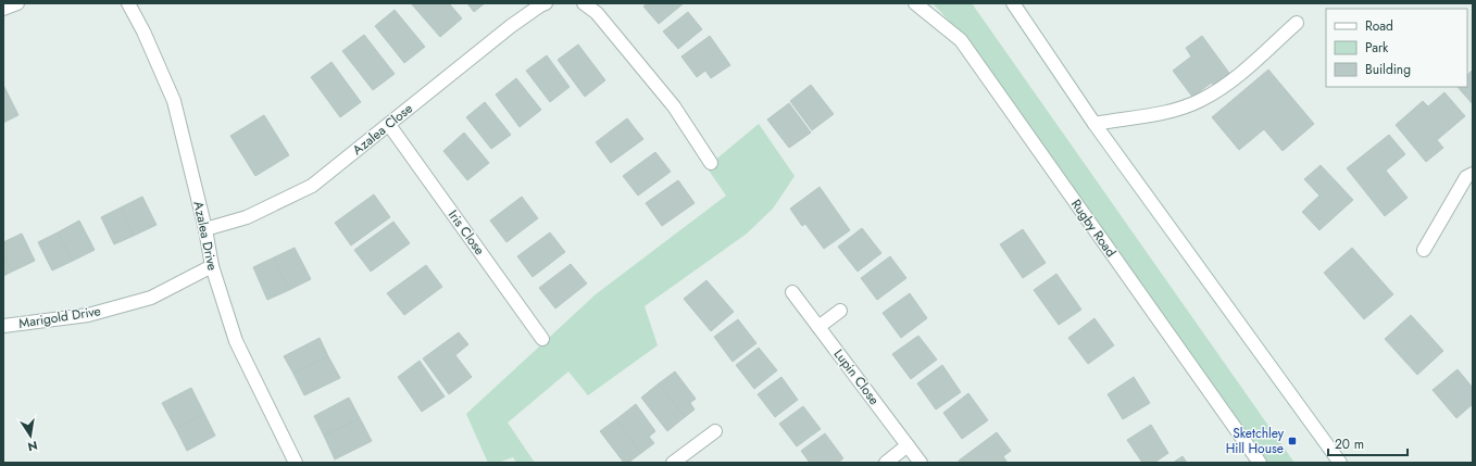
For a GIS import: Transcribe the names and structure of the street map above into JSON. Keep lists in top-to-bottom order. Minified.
{"streets":{"street":["Azalea Close","Rugby Road","Iris Close","Azalea Drive","Marigold Drive","Lupin Close"]},"crossings":[["Azalea Close","Iris Close"],["Azalea Close","Azalea Drive"],["Azalea Drive","Marigold Drive"]],"places":{"transit":["Sketchley Hill House"]},"legend":["Road","Park","Building"],"scale_bar":"20 m","north":"bottom"}
